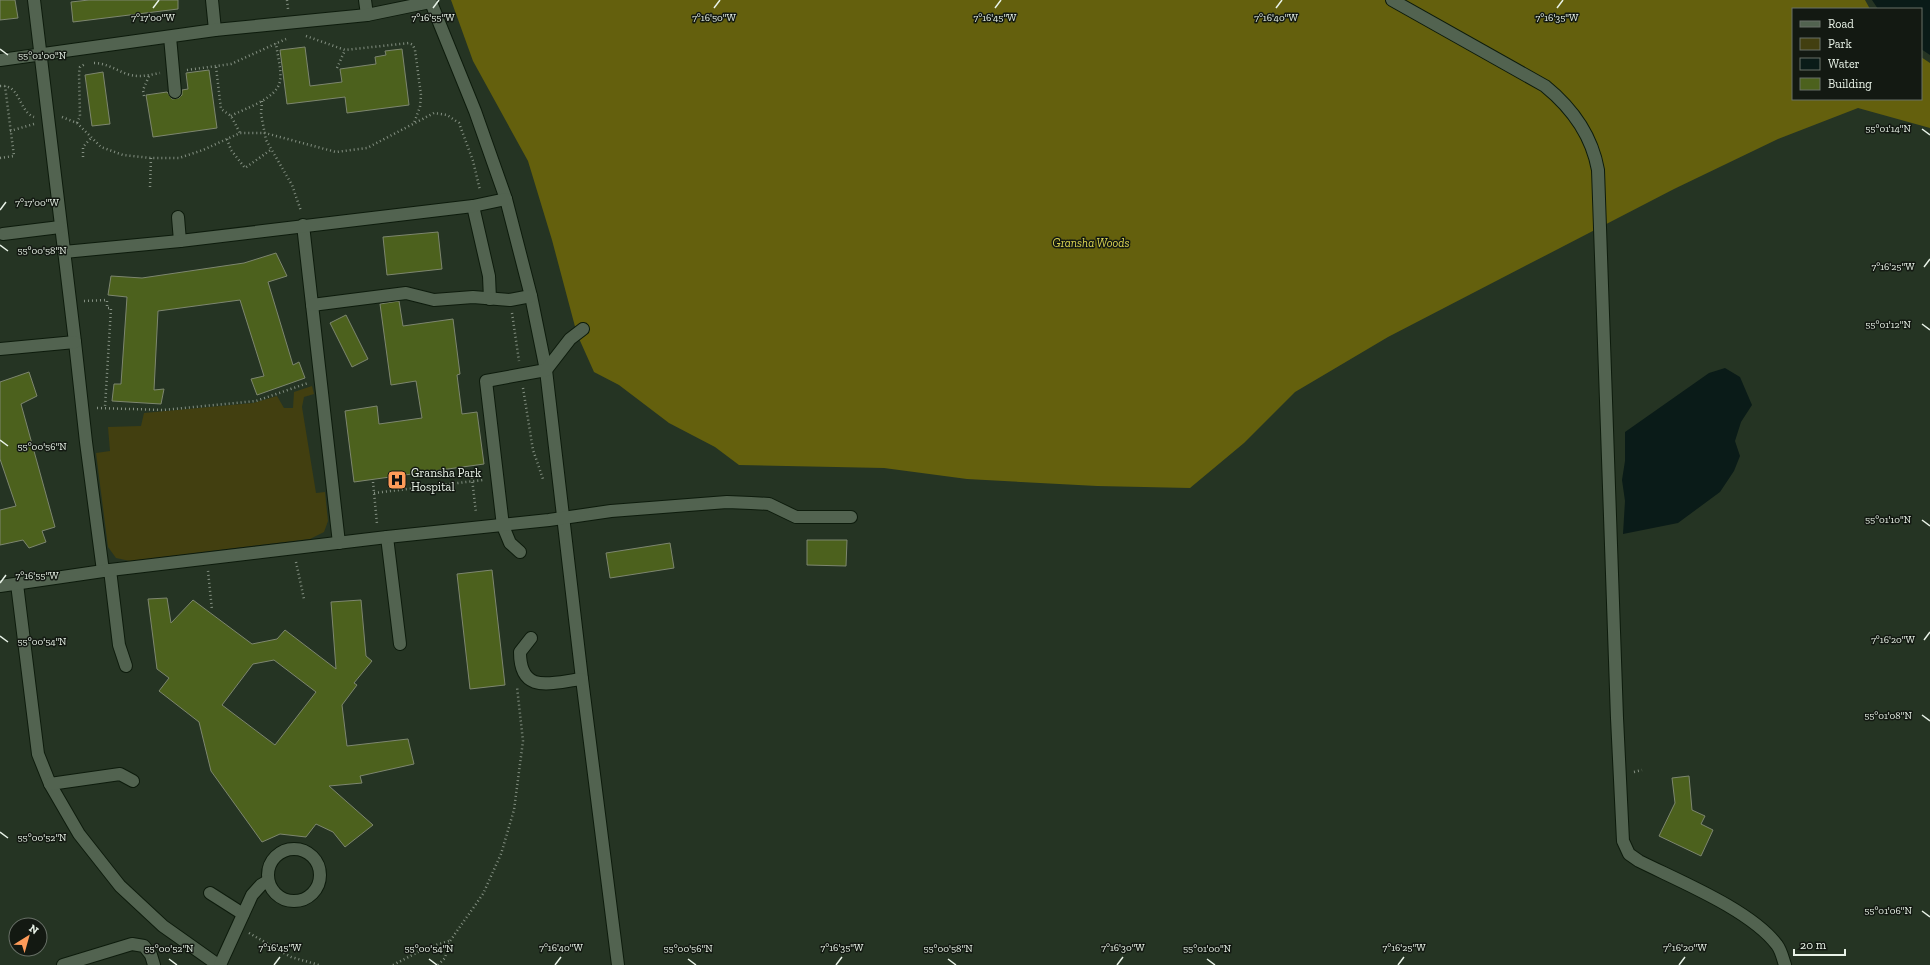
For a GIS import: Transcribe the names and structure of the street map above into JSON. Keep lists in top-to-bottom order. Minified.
{"parks":["Gransha Woods"],"places":{"hospital":["Gransha Park Hospital"]},"legend":["Road","Park","Water","Building"],"scale_bar":"20 m","north":"top right","coordinates":["7°17'00\"W","7°16'55\"W","7°16'50\"W","7°16'45\"W","7°16'40\"W","7°16'35\"W","55°01'00\"N","55°01'14\"N","55°00'58\"N","7°16'25\"W","55°01'12\"N","55°00'56\"N","55°01'10\"N","7°16'20\"W","55°00'54\"N","55°01'08\"N","55°00'52\"N","55°01'06\"N","7°16'30\"W"]}
